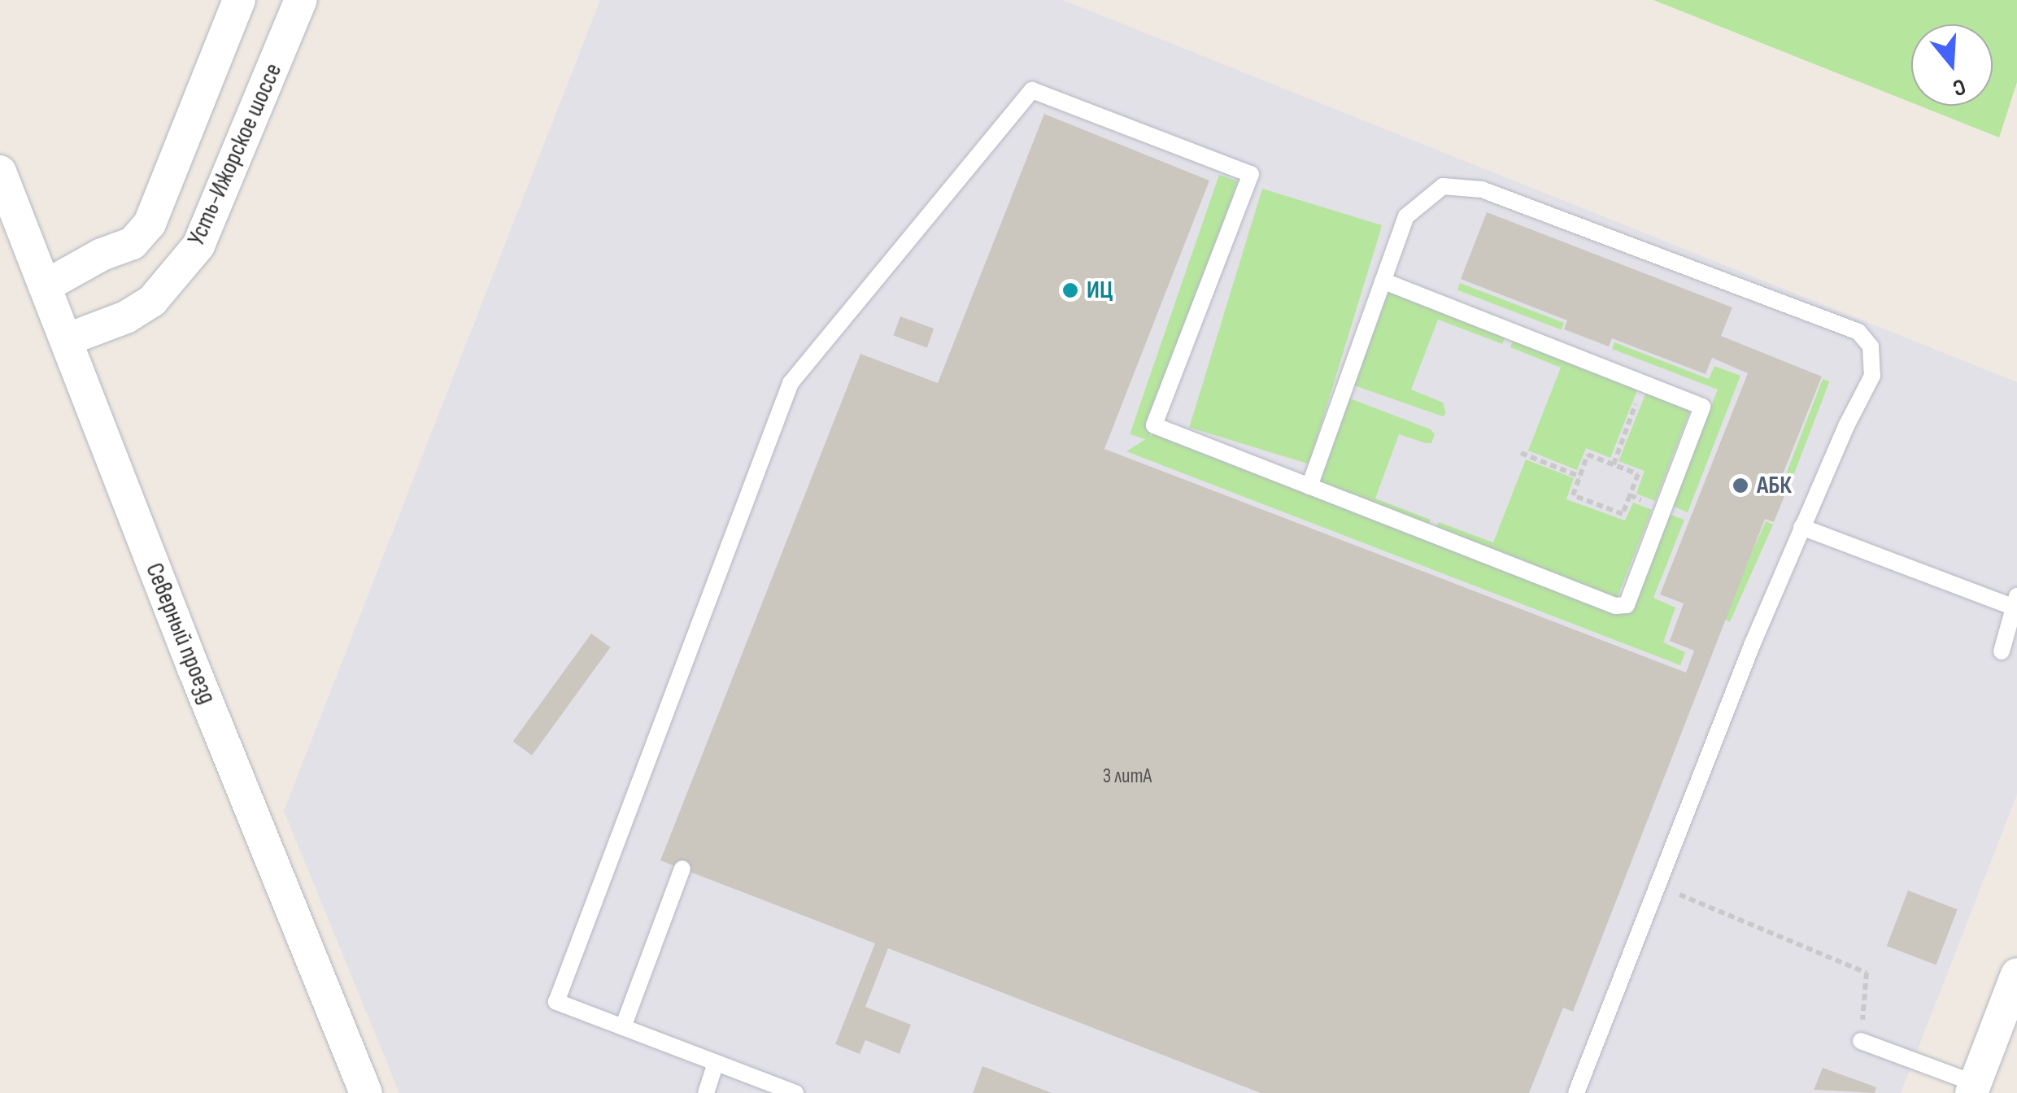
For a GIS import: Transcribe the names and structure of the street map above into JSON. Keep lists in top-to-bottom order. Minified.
{"streets":{"street":["Усть-Ижорское шоссе","Северный проезд"]},"crossings":[["Усть-Ижорское шоссе","Северный проезд"]],"places":["ИЦ","АБК"],"house_numbers":["3 литА"],"north":"bottom"}
